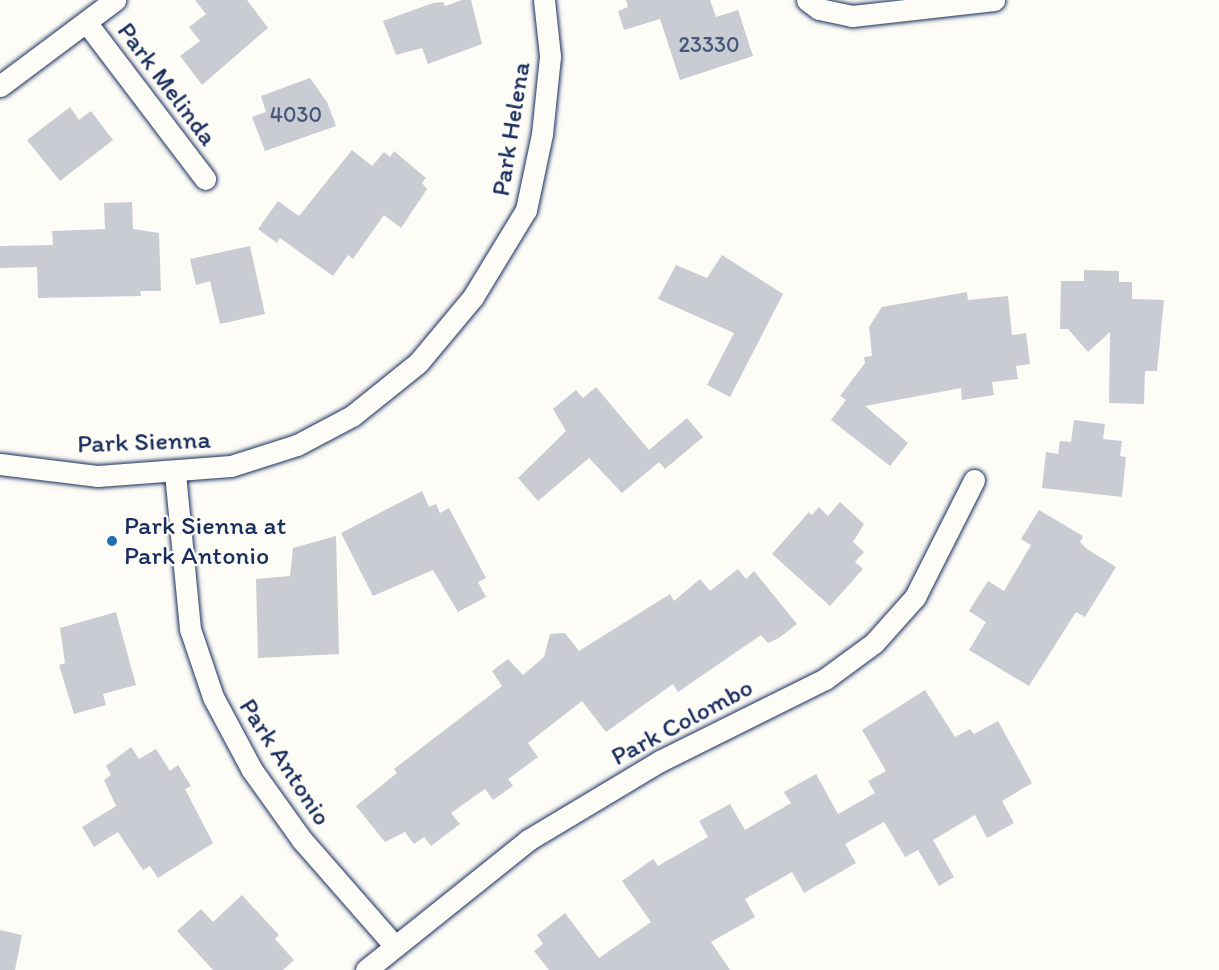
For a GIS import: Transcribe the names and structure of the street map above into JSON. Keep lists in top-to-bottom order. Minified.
{"streets":{"street":["Park Melinda","Park Helena","Park Sienna","Park Colombo","Park Antonio"]},"crossings":[["Park Helena","Park Sienna"],["Park Sienna","Park Antonio"],["Park Colombo","Park Antonio"]],"places":["Park Sienna at Park Antonio"],"house_numbers":["23330","4030"]}
